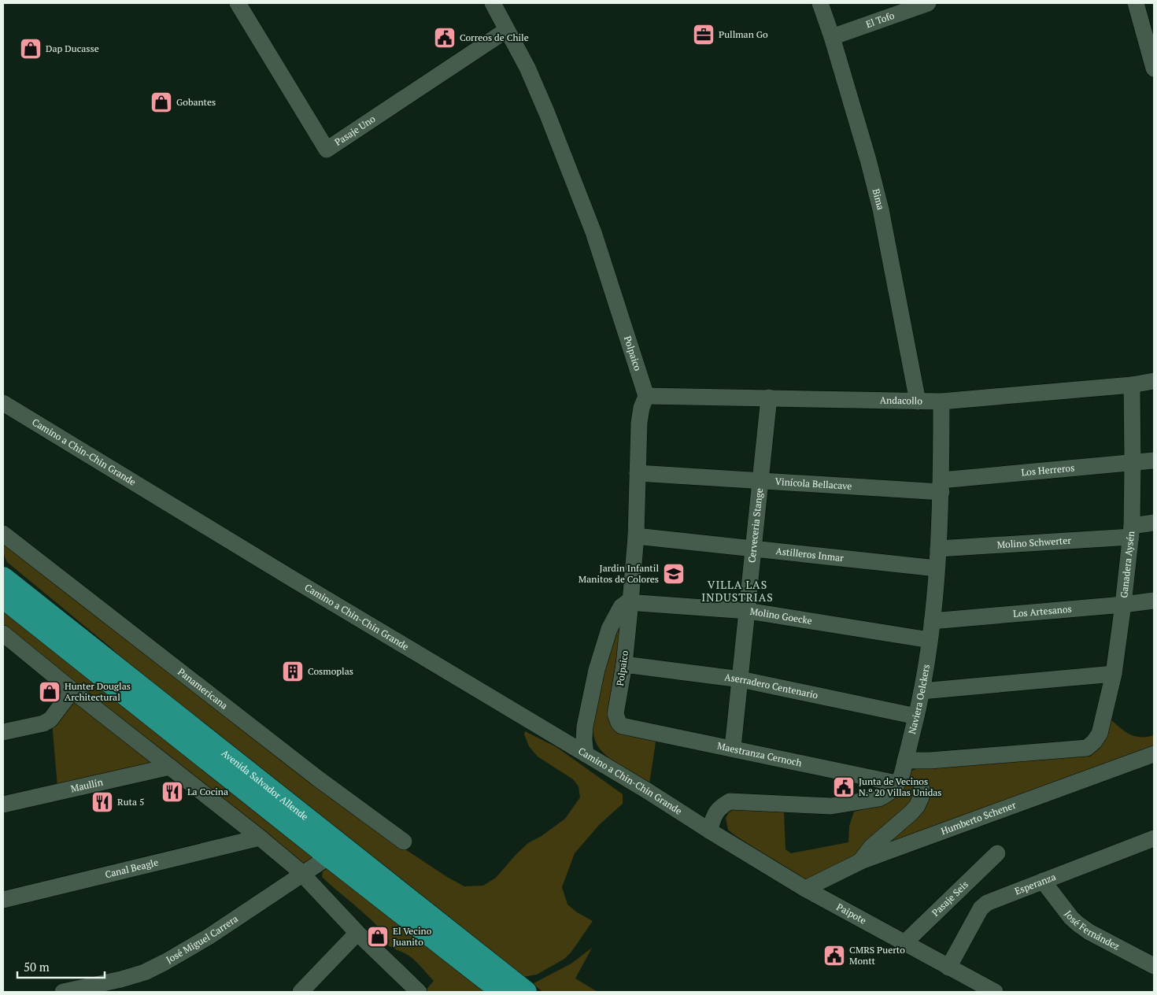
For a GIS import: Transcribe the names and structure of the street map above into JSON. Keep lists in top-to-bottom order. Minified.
{"streets":{"highway":["Avenida Salvador Allende"],"street":["El Tofo","Pasaje Uno","Bima","Polpaico","Andacollo","Camino a Chin-Chin Grande","Los Herreros","Vinícola Bellacave","Cerveceria Stange","Molino Schwerter","Astilleros Inmar","Ganadera Aysén","Los Artesanos","Molino Goecke","Aserradero Centenario","Panamericana","Naviera Oelckers","Maestranza Cernoch","Maullín","Humberto Schener","Canal Beagle","Esperanza","Pasaje Seis","Paipote","José Fernández","José Miguel Carrera"]},"crossings":[["El Tofo","Bima"],["Pasaje Uno","Polpaico"],["Bima","Andacollo"],["Polpaico","Andacollo"],["Polpaico","Vinícola Bellacave"],["Polpaico","Astilleros Inmar"],["Polpaico","Molino Goecke"],["Polpaico","Aserradero Centenario"],["Polpaico","Maestranza Cernoch"],["Andacollo","Cerveceria Stange"],["Andacollo","Ganadera Aysén"],["Andacollo","Naviera Oelckers"],["Camino a Chin-Chin Grande","Naviera Oelckers"],["Camino a Chin-Chin Grande","Paipote"],["Los Herreros","Vinícola Bellacave"],["Los Herreros","Ganadera Aysén"],["Los Herreros","Naviera Oelckers"],["Vinícola Bellacave","Cerveceria Stange"],["Vinícola Bellacave","Naviera Oelckers"],["Cerveceria Stange","Astilleros Inmar"],["Cerveceria Stange","Molino Goecke"],["Cerveceria Stange","Aserradero Centenario"],["Cerveceria Stange","Maestranza Cernoch"],["Molino Schwerter","Ganadera Aysén"],["Molino Schwerter","Naviera Oelckers"],["Astilleros Inmar","Naviera Oelckers"],["Ganadera Aysén","Los Artesanos"],["Ganadera Aysén","Naviera Oelckers"],["Los Artesanos","Naviera Oelckers"],["Molino Goecke","Naviera Oelckers"],["Aserradero Centenario","Naviera Oelckers"],["Naviera Oelckers","Maestranza Cernoch"],["Naviera Oelckers","Paipote"],["Avenida Salvador Allende","José Miguel Carrera"],["Humberto Schener","Paipote"],["Esperanza","Paipote"],["Esperanza","José Fernández"],["Pasaje Seis","Paipote"]],"districts":["VILLA LAS INDUSTRIAS"],"places":{"office":["Pullman Go"],"public building":["Correos de Chile","Junta de Vecinos N.º 20 Villas Unidas","CMRS Puerto Montt"],"shop":["Dap Ducasse","Gobantes","Hunter Douglas Architectural","El Vecino Juanito"],"school or university":["Jardin Infantil Manitos de Colores"],"building":["Cosmoplas"],"restaurant":["La Cocina","Ruta 5"]},"scale_bar":"50 m"}
